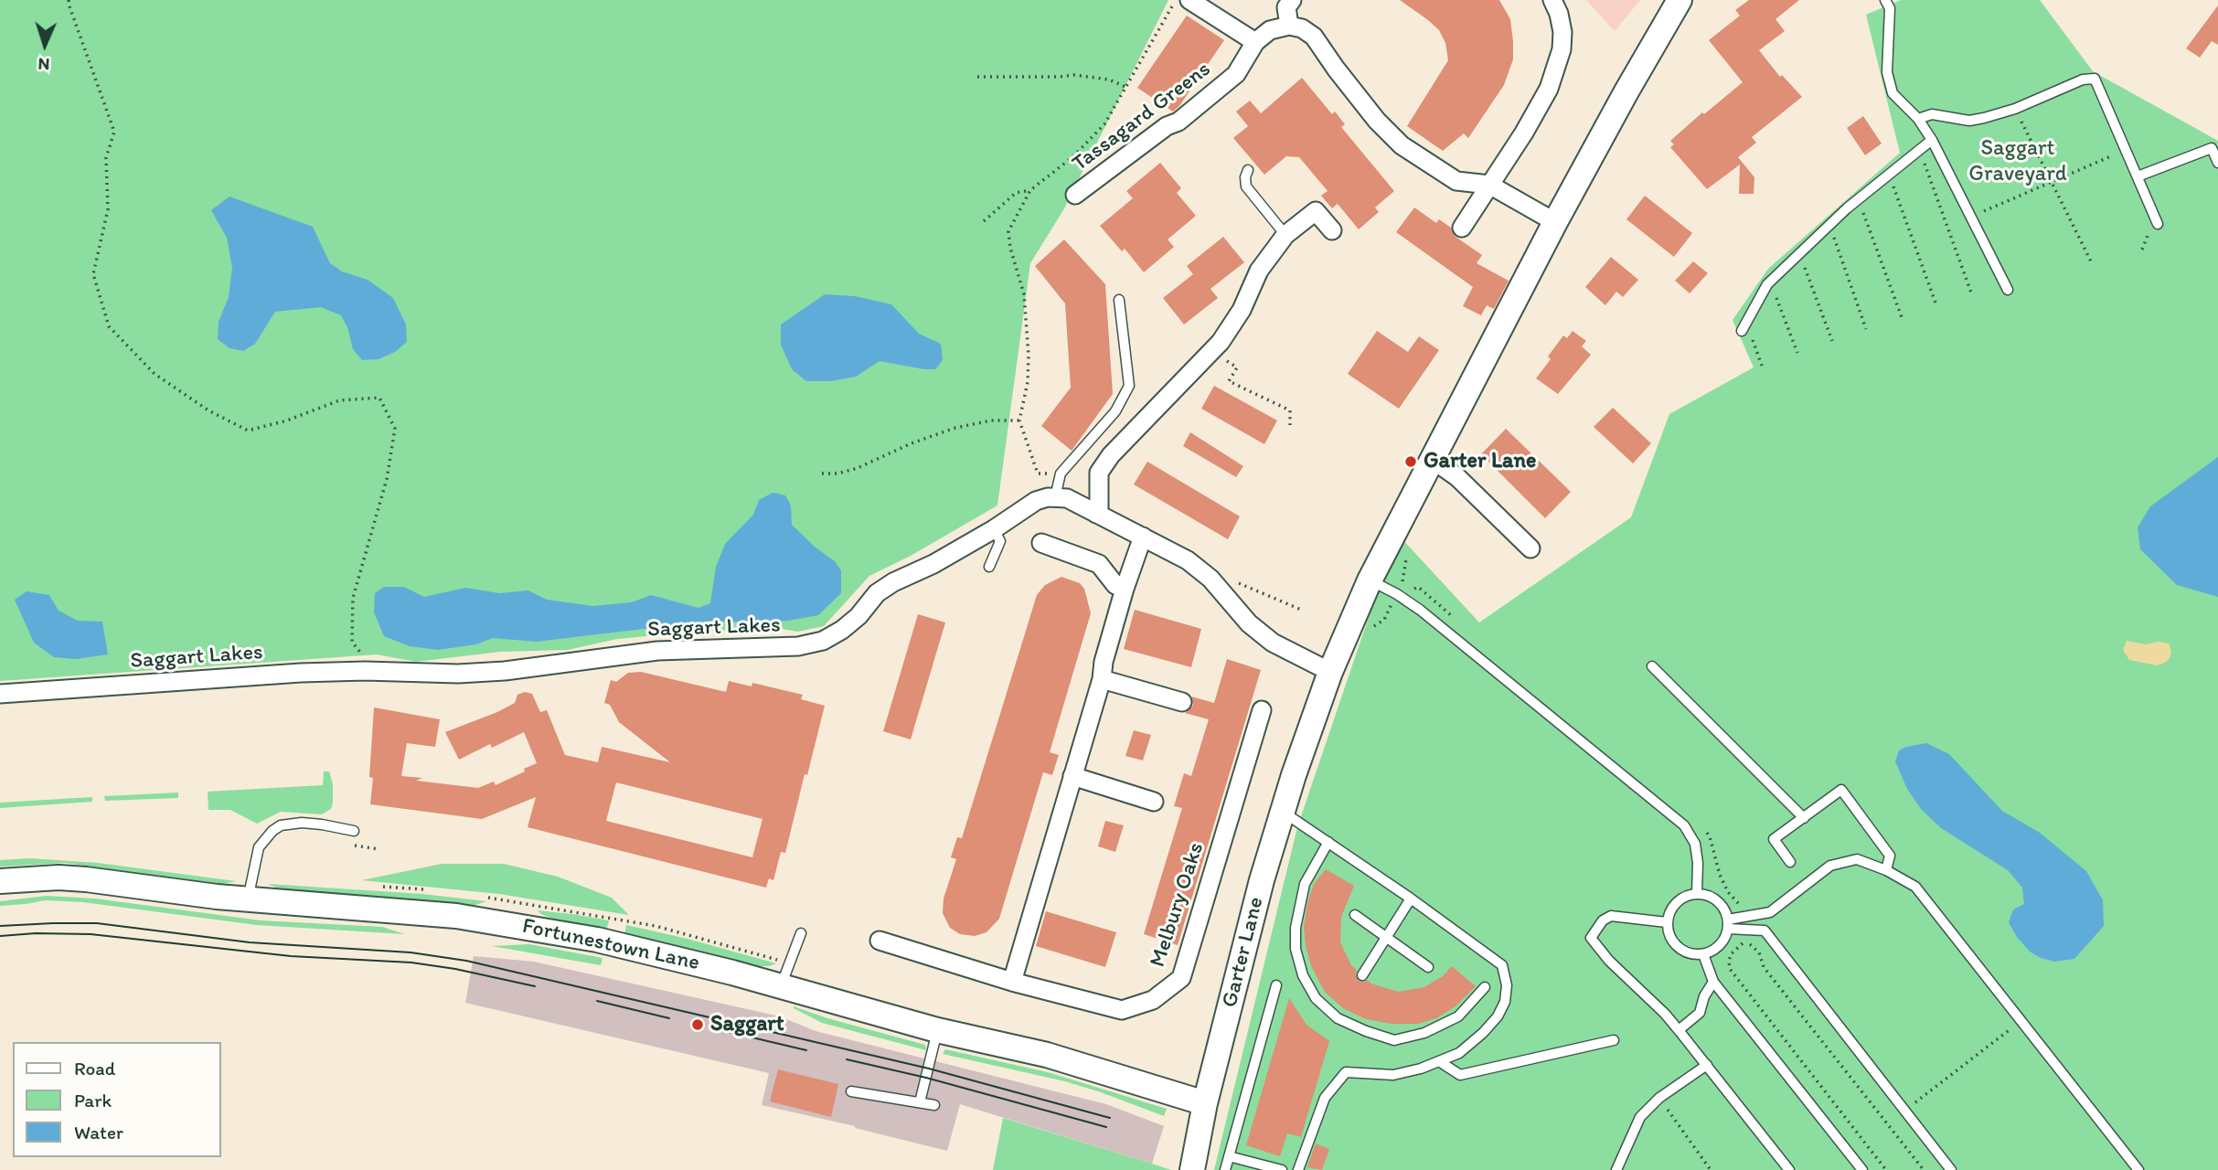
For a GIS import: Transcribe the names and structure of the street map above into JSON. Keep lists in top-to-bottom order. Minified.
{"streets":{"street":["Tassagard Greens","Saggart Lakes","Melbury Oaks","Fortunestown Lane","Garter Lane"]},"crossings":[["Fortunestown Lane","Garter Lane"]],"parks":["Saggart Graveyard"],"places":["Garter Lane","Saggart"],"legend":["Road","Park","Water"],"north":"bottom"}
